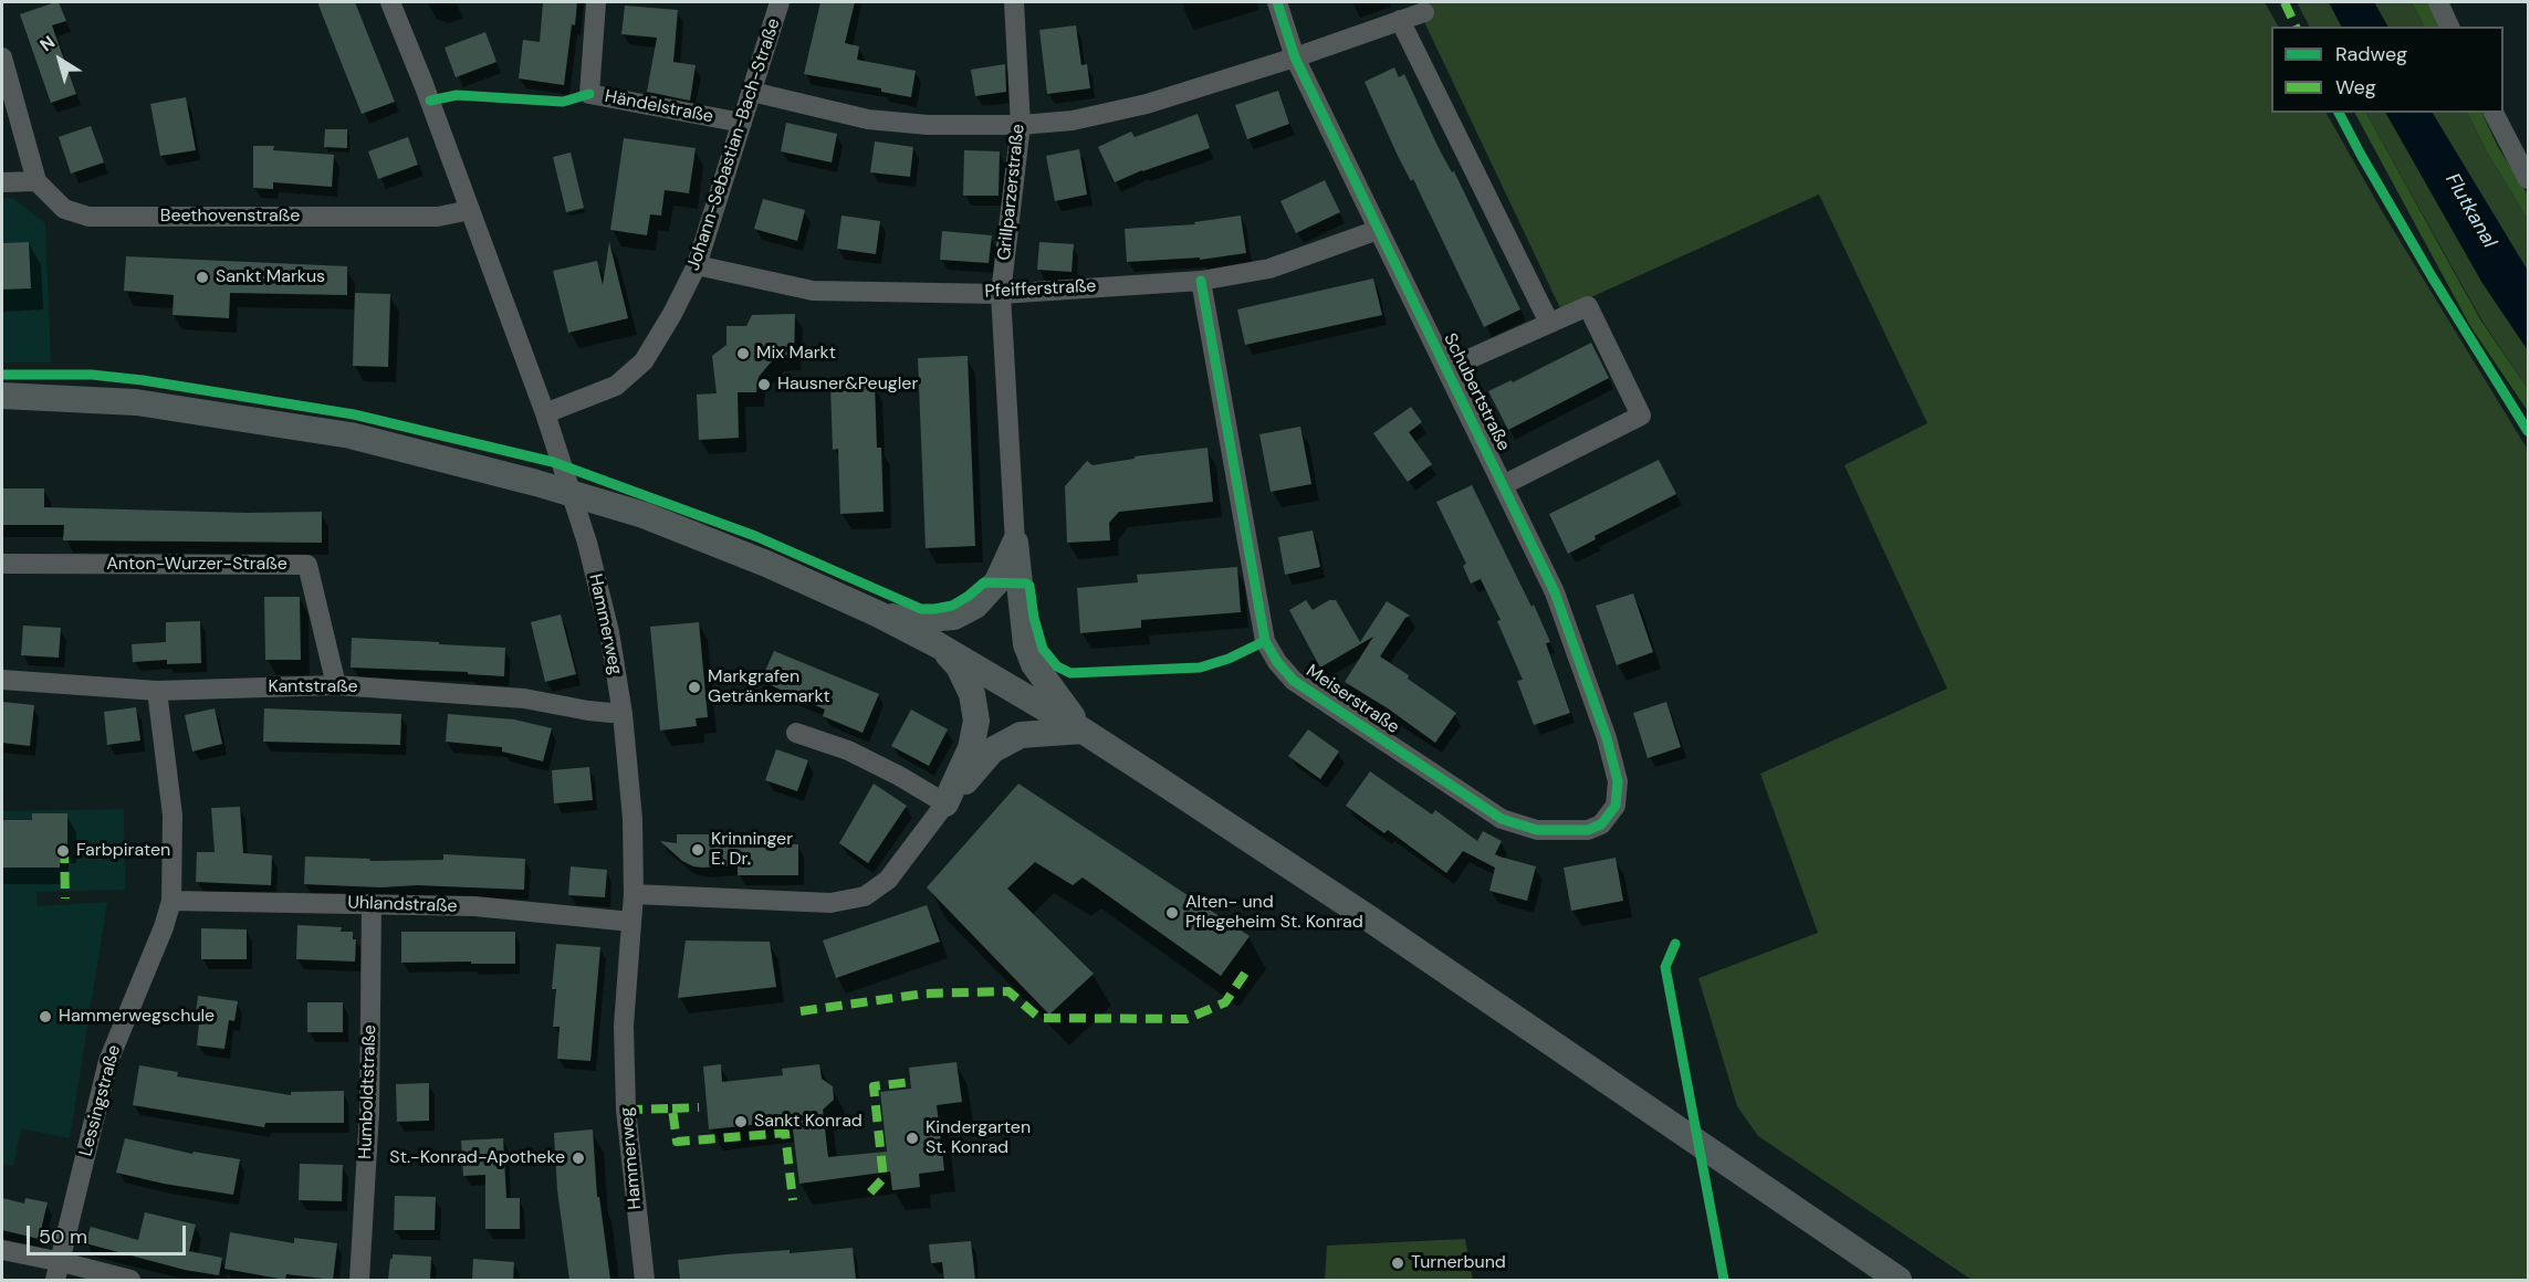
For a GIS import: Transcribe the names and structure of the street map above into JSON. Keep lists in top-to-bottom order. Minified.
{"streets":{"street":["Händelstraße","Johann-Sebastian-Bach-Straße","Grillparzerstraße","Beethovenstraße","Pfeifferstraße","Schubertstraße","Anton-Wurzer-Straße","Hammerweg","Kantstraße","Meiserstraße","Uhlandstraße","Humboldtstraße","Lessingstraße"]},"crossings":[["Händelstraße","Johann-Sebastian-Bach-Straße"],["Johann-Sebastian-Bach-Straße","Pfeifferstraße"],["Johann-Sebastian-Bach-Straße","Hammerweg"],["Grillparzerstraße","Pfeifferstraße"],["Beethovenstraße","Hammerweg"],["Pfeifferstraße","Schubertstraße"],["Pfeifferstraße","Meiserstraße"],["Schubertstraße","Meiserstraße"],["Anton-Wurzer-Straße","Kantstraße"],["Hammerweg","Kantstraße"],["Hammerweg","Uhlandstraße"],["Kantstraße","Lessingstraße"],["Uhlandstraße","Humboldtstraße"],["Uhlandstraße","Lessingstraße"]],"water":["Flutkanal"],"places":["Sankt Markus","Mix Markt","Hausner&Peugler","Markgrafen Getränkemarkt","Krinninger E. Dr.","Farbpiraten","Alten- und Pflegeheim St. Konrad","Hammerwegschule","Sankt Konrad","Kindergarten St. Konrad","St.-Konrad-Apotheke","Turnerbund"],"legend":["Radweg","Weg"],"scale_bar":"50 m","north":"top left"}
